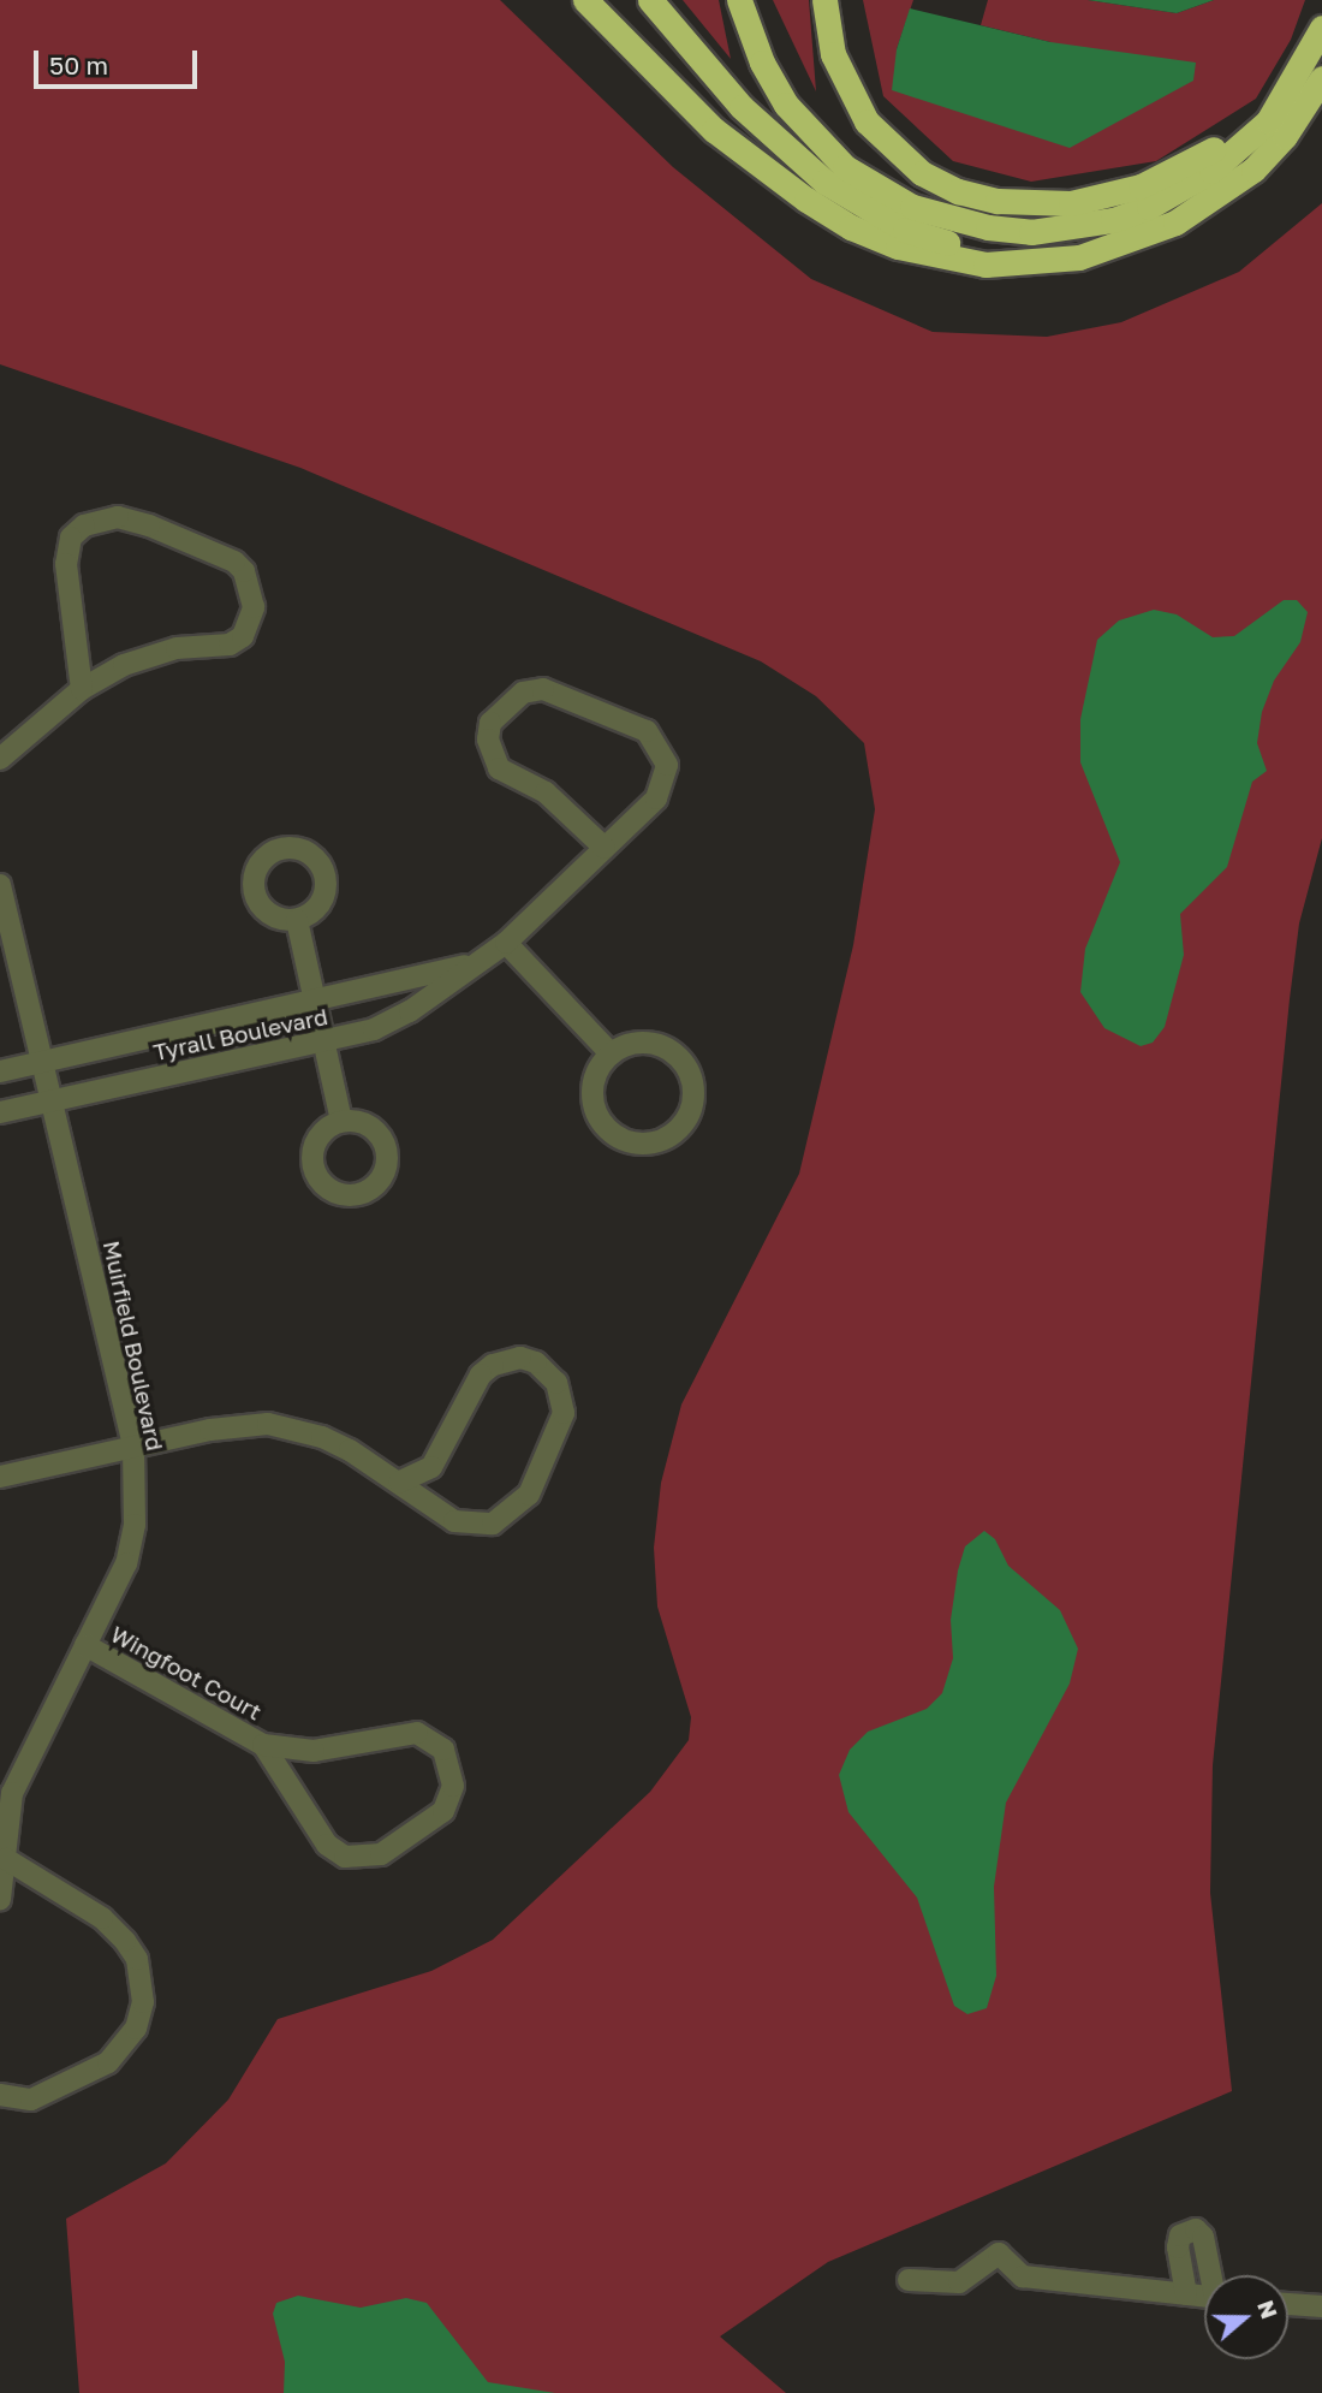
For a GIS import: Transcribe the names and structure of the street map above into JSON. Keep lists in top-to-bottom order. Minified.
{"streets":{"street":["Tyrall Boulevard","Muirfield Boulevard","Wingfoot Court"]},"crossings":[["Tyrall Boulevard","Muirfield Boulevard"],["Muirfield Boulevard","Wingfoot Court"]],"scale_bar":"50 m","north":"right"}
